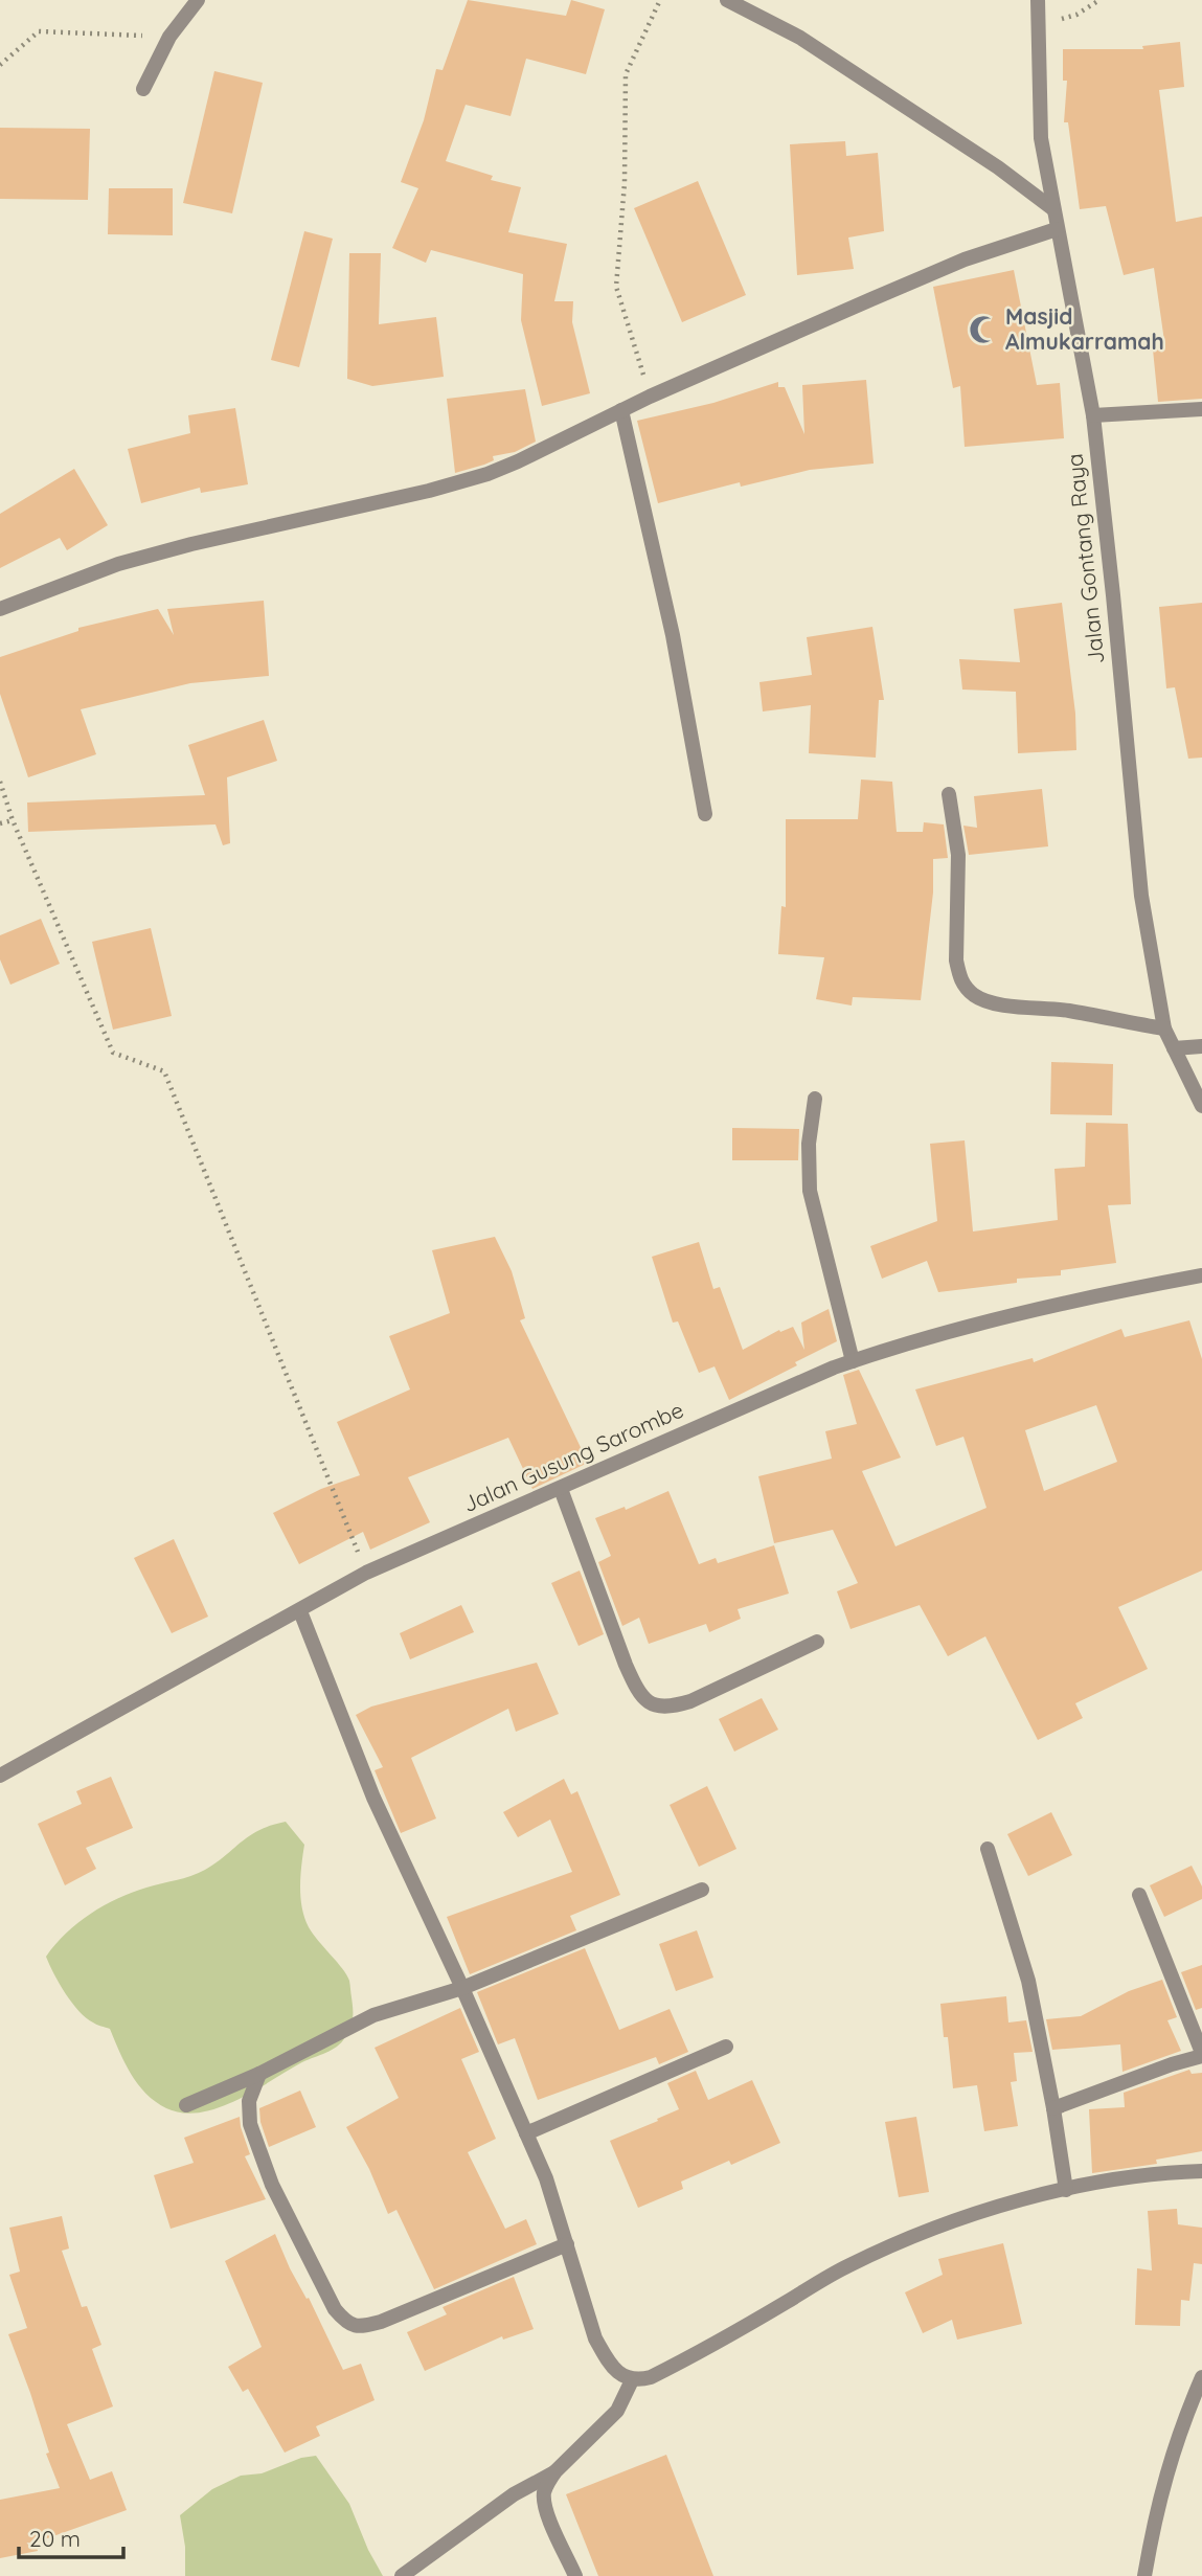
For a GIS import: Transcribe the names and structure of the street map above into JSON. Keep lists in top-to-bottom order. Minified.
{"streets":{"street":["Jalan Gontang Raya","Jalan Gusung Sarombe"]},"places":{"mosque":["Masjid Almukarramah"]},"scale_bar":"20 m"}
